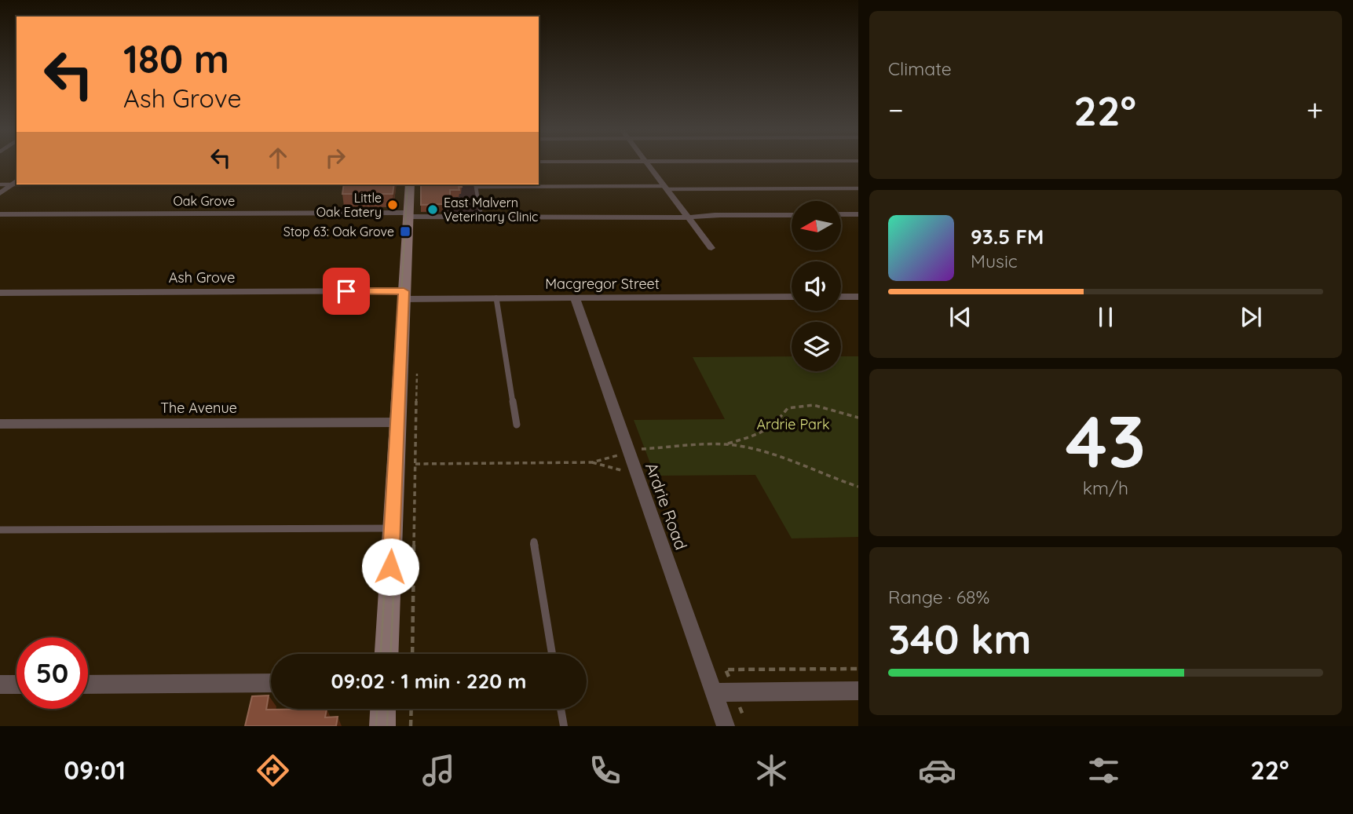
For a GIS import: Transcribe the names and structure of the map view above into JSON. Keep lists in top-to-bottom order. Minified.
{"streets":{"street":["Oak Grove","Ash Grove","Macgregor Street","The Avenue","Ardrie Road"]},"crossings":[["Ash Grove","Macgregor Street"],["Macgregor Street","Ardrie Road"]],"parks":["Ardrie Park"],"places":{"other":["Little Oak Eatery","East Malvern Veterinary Clinic"],"transit":["Stop 63: Oak Grove"]},"north":"left","page":{"tile":["Climate",["43","km/h"],["Range · 68%","340 km"]],"turn":["180 m","Ash Grove"],"heat":["−","22°","+"],"song":["93.5 FM","Music"],"limit":"50","trip":"09:02 · 1 min · 220 m","tabs":["09:01","22°"]}}
